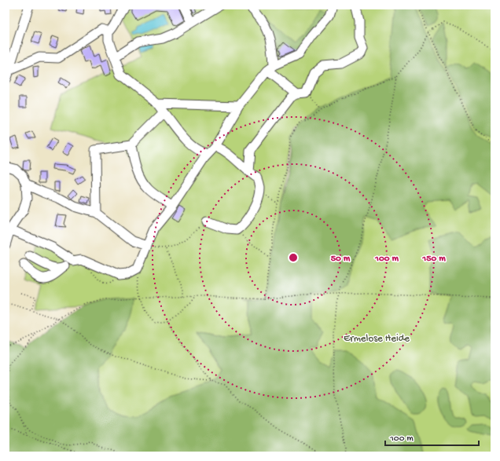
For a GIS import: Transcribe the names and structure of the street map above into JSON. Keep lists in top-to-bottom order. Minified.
{"parks":["Ermelose Heide"],"scale_bar":"100 m","rings":["50 m","100 m","150 m"]}
